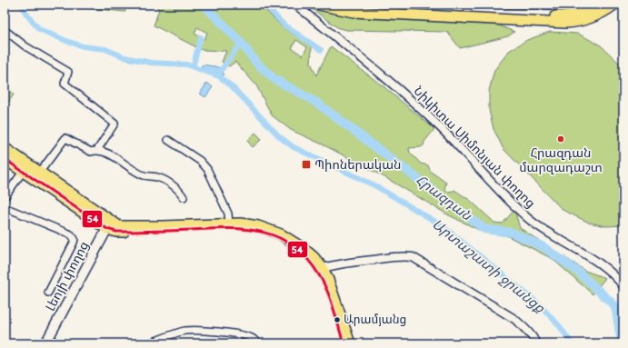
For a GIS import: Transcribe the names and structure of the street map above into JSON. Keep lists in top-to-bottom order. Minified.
{"streets":{"main road":["Լեոյի փողոց"],"street":["Նիկիտա Սիմոնյան փողոց"]},"water":["Հրազդան","Արտաշատի ջրանցք"],"places":{"other":["Հրազդան մարզադաշտ","Արամյանց"],"transit":["Պիոներական"]},"lines":["transit line 54"]}
